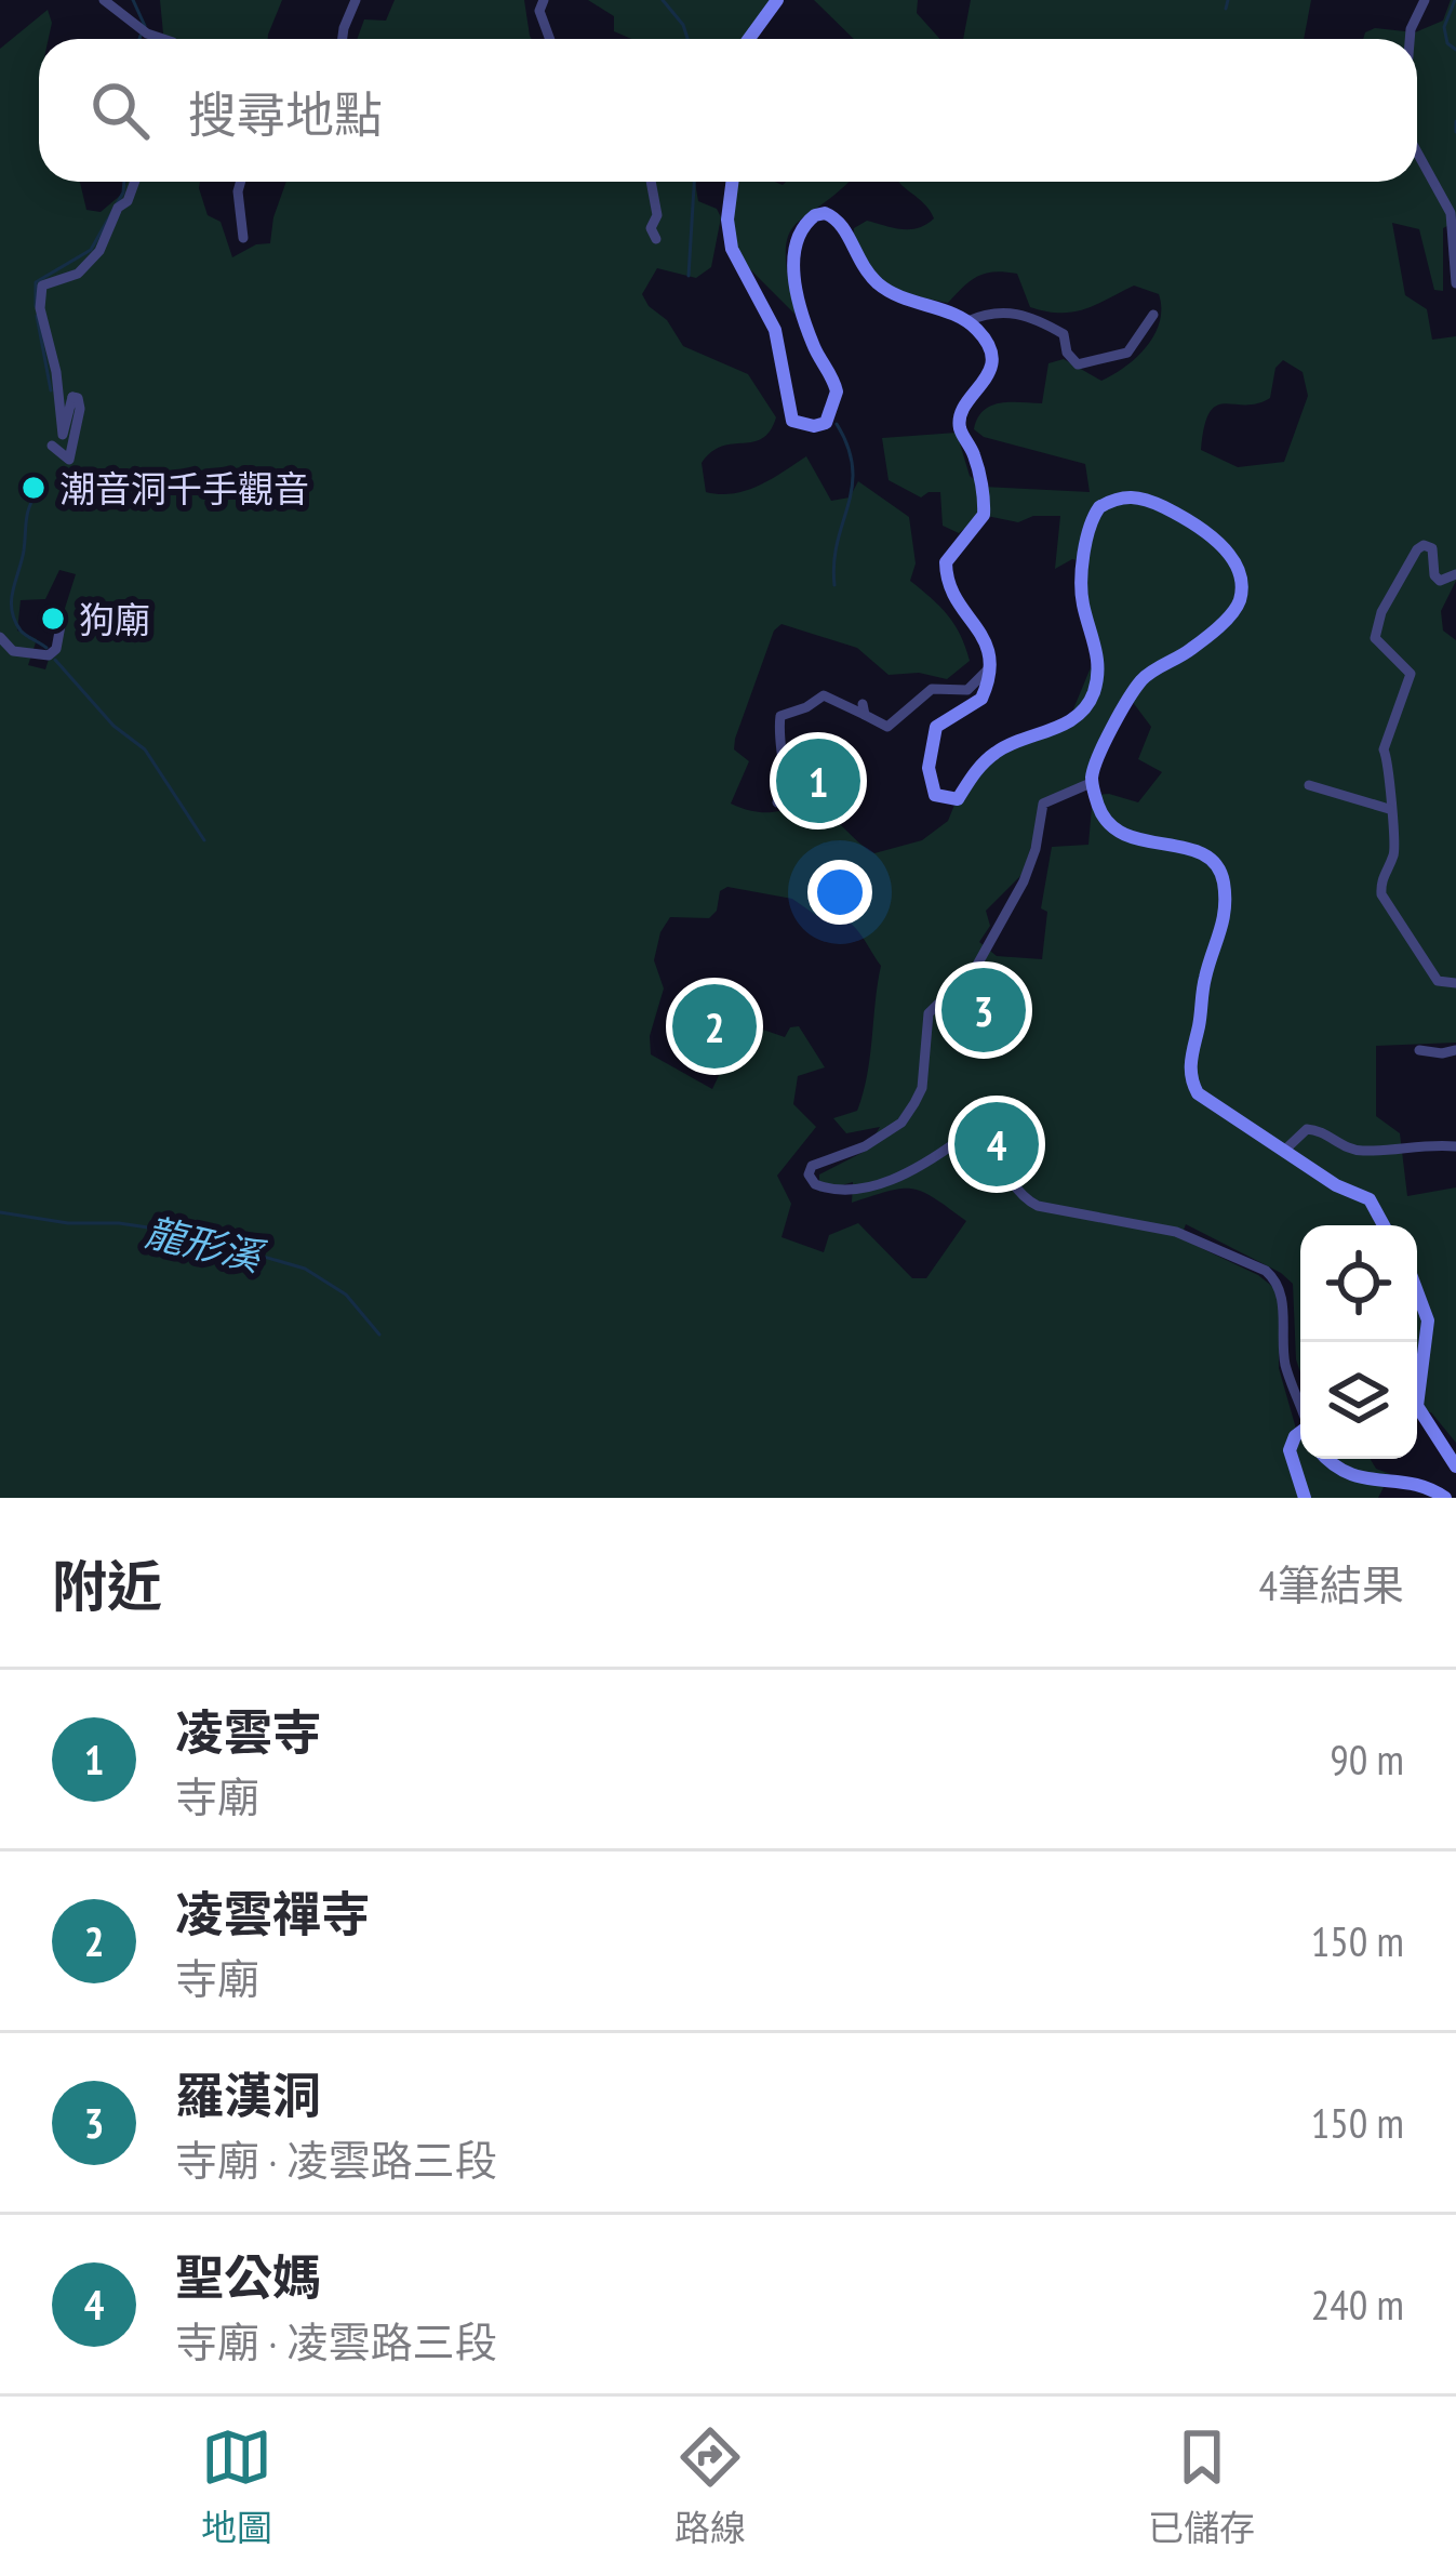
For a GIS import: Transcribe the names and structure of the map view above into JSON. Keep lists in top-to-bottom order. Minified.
{"water":["龍形溪"],"places":["潮音洞千手觀音","狗廟"],"page":{"search":"搜尋地點","pins":["1","3","2","4"],"heading":["附近","4筆結果"],"list":[{"mark":"1","name":"凌雲寺","note":"寺廟","value":"90 m"},{"mark":"2","name":"凌雲禪寺","note":"寺廟","value":"150 m"},{"mark":"3","name":"羅漢洞","note":"寺廟 · 凌雲路三段","value":"150 m"},{"mark":"4","name":"聖公媽","note":"寺廟 · 凌雲路三段","value":"240 m"}],"nav":["地圖","路線","已儲存"]}}
